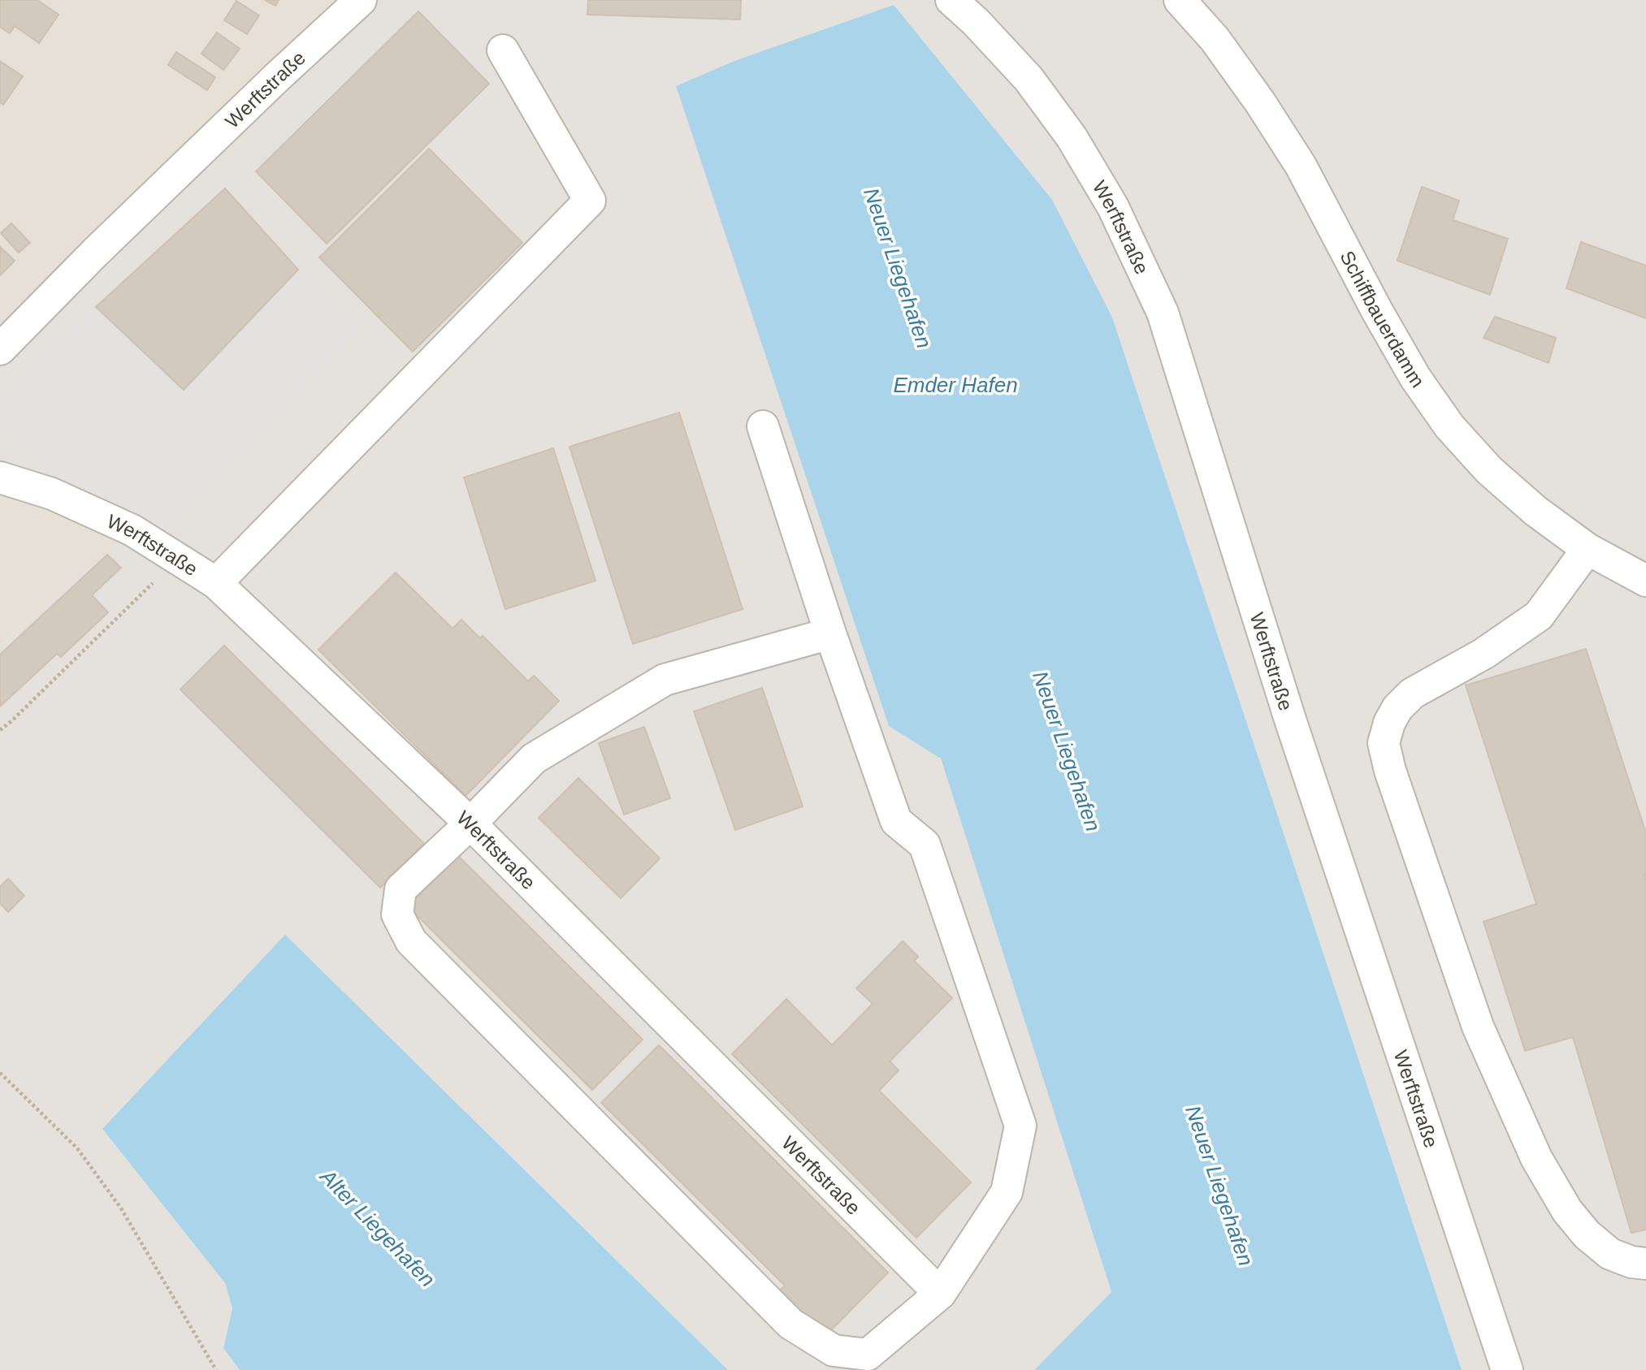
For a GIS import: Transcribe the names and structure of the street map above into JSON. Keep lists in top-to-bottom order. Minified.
{"streets":{"street":["Werftstraße","Schiffbauerdamm"]},"water":["Neuer Liegehafen","Emder Hafen","Alter Liegehafen"]}
